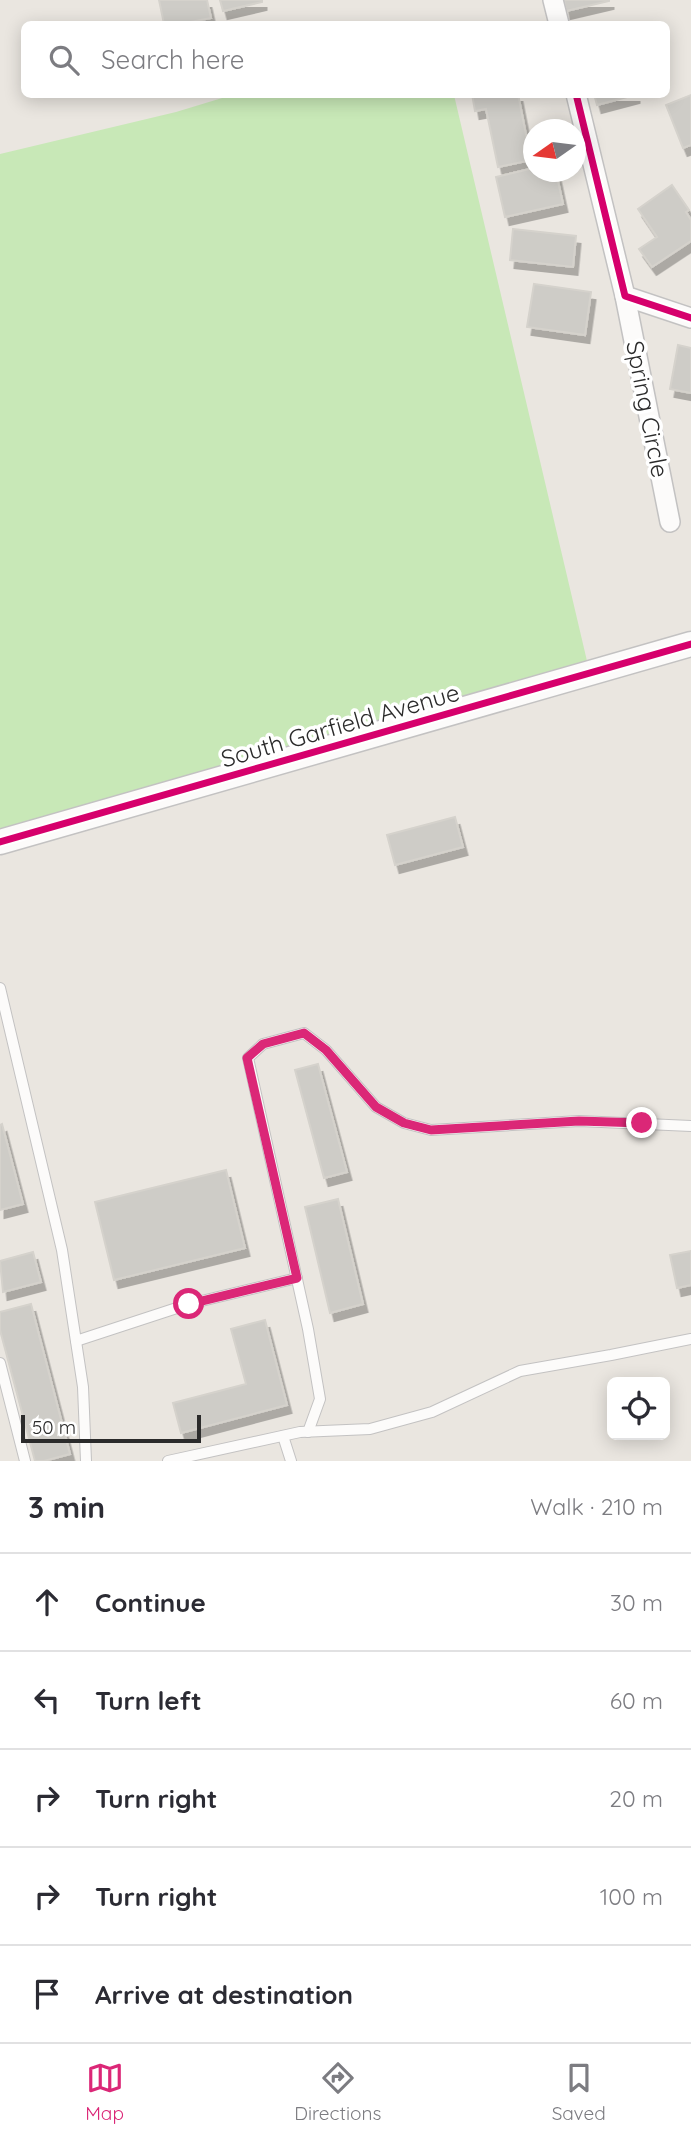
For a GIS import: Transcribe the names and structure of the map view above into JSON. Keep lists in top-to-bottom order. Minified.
{"streets":{"street":["Spring Circle","South Garfield Avenue"]},"scale_bar":"50 m","north":"left","page":{"search":"Search here","scale":"50 m","heading":["3 min","Walk · 210 m"],"list":[["Continue","30 m"],["Turn left","60 m"],["Turn right","20 m"],["Turn right","100 m"],"Arrive at destination"],"nav":["Map","Directions","Saved"]}}
